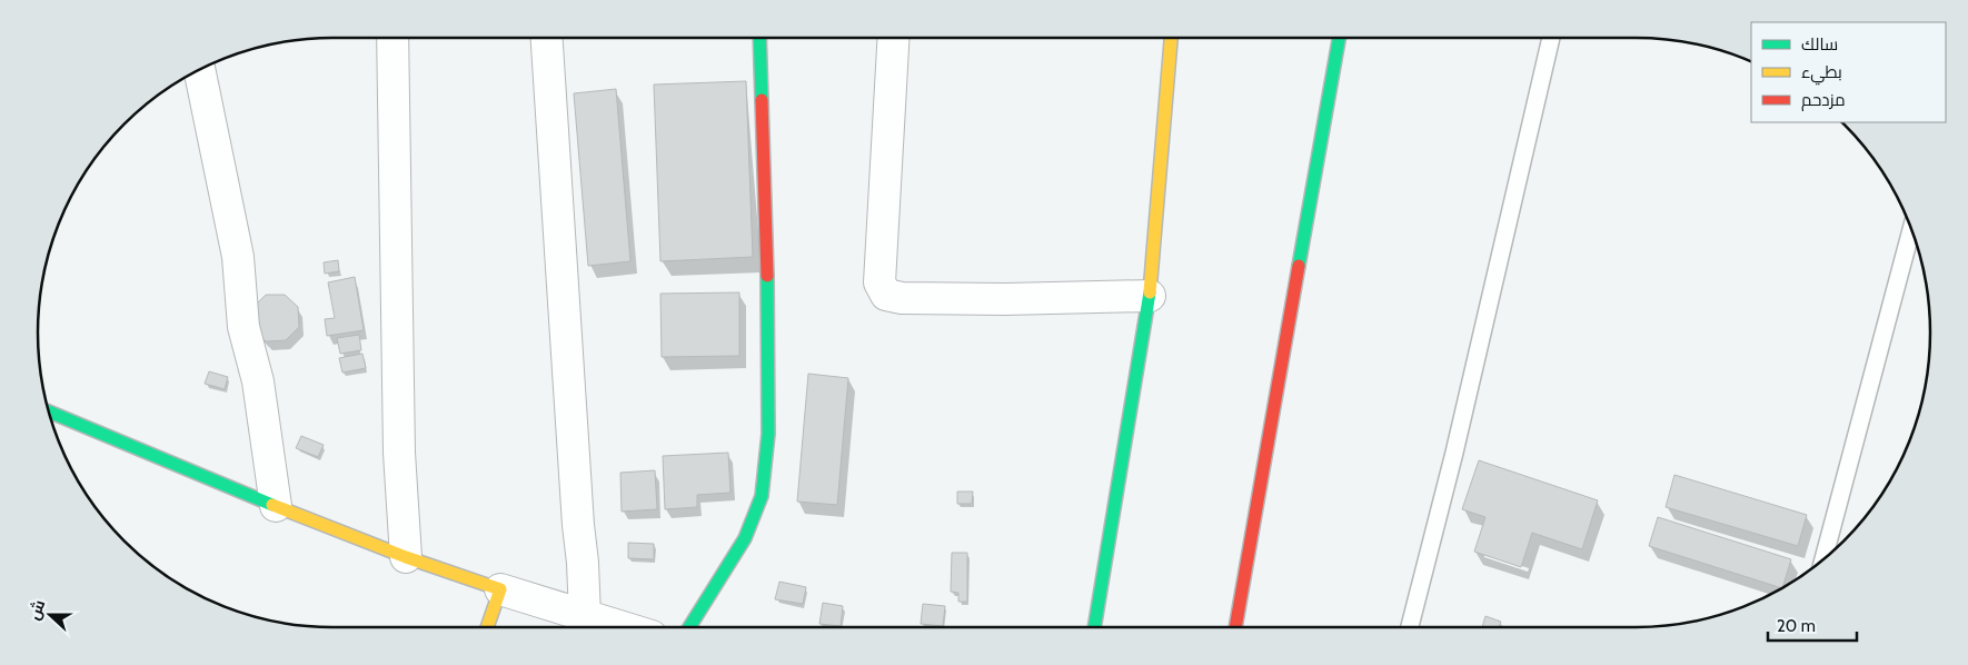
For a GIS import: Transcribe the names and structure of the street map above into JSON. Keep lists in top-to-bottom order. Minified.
{"legend":["سالك","بطيء","مزدحم"],"scale_bar":"20 m","north":"left"}
